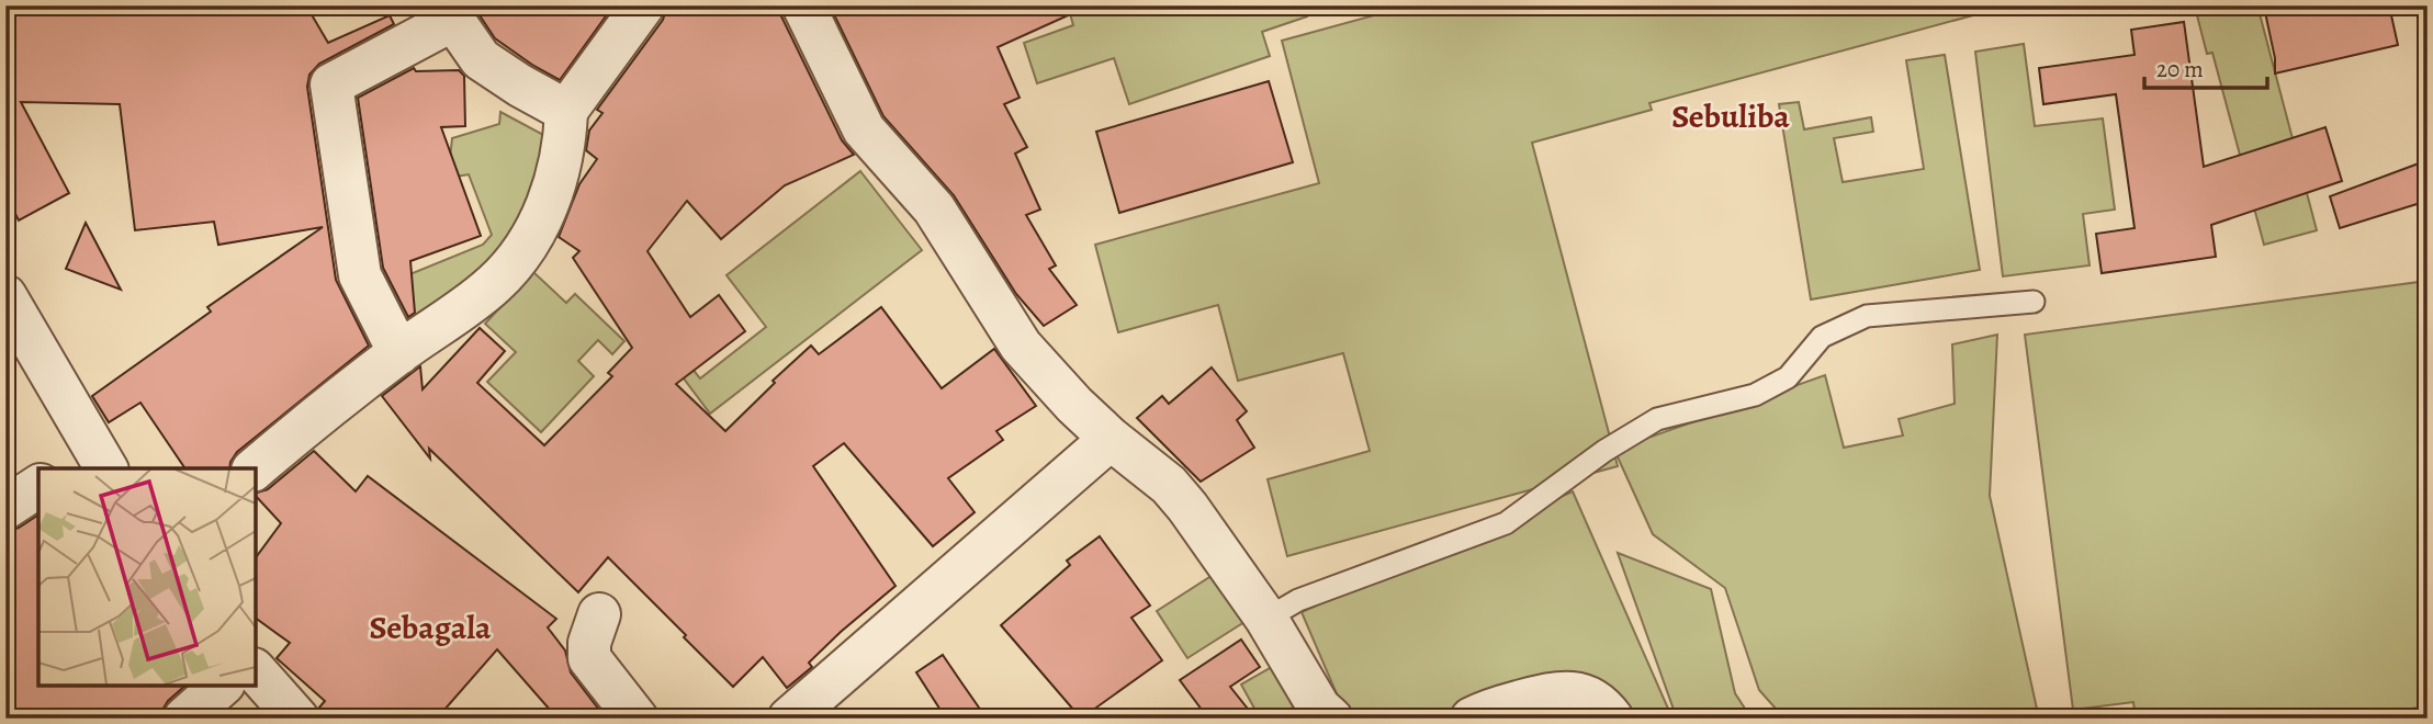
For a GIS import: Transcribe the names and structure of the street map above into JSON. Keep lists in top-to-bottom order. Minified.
{"districts":["Sebuliba","Sebagala"],"scale_bar":"20 m"}
